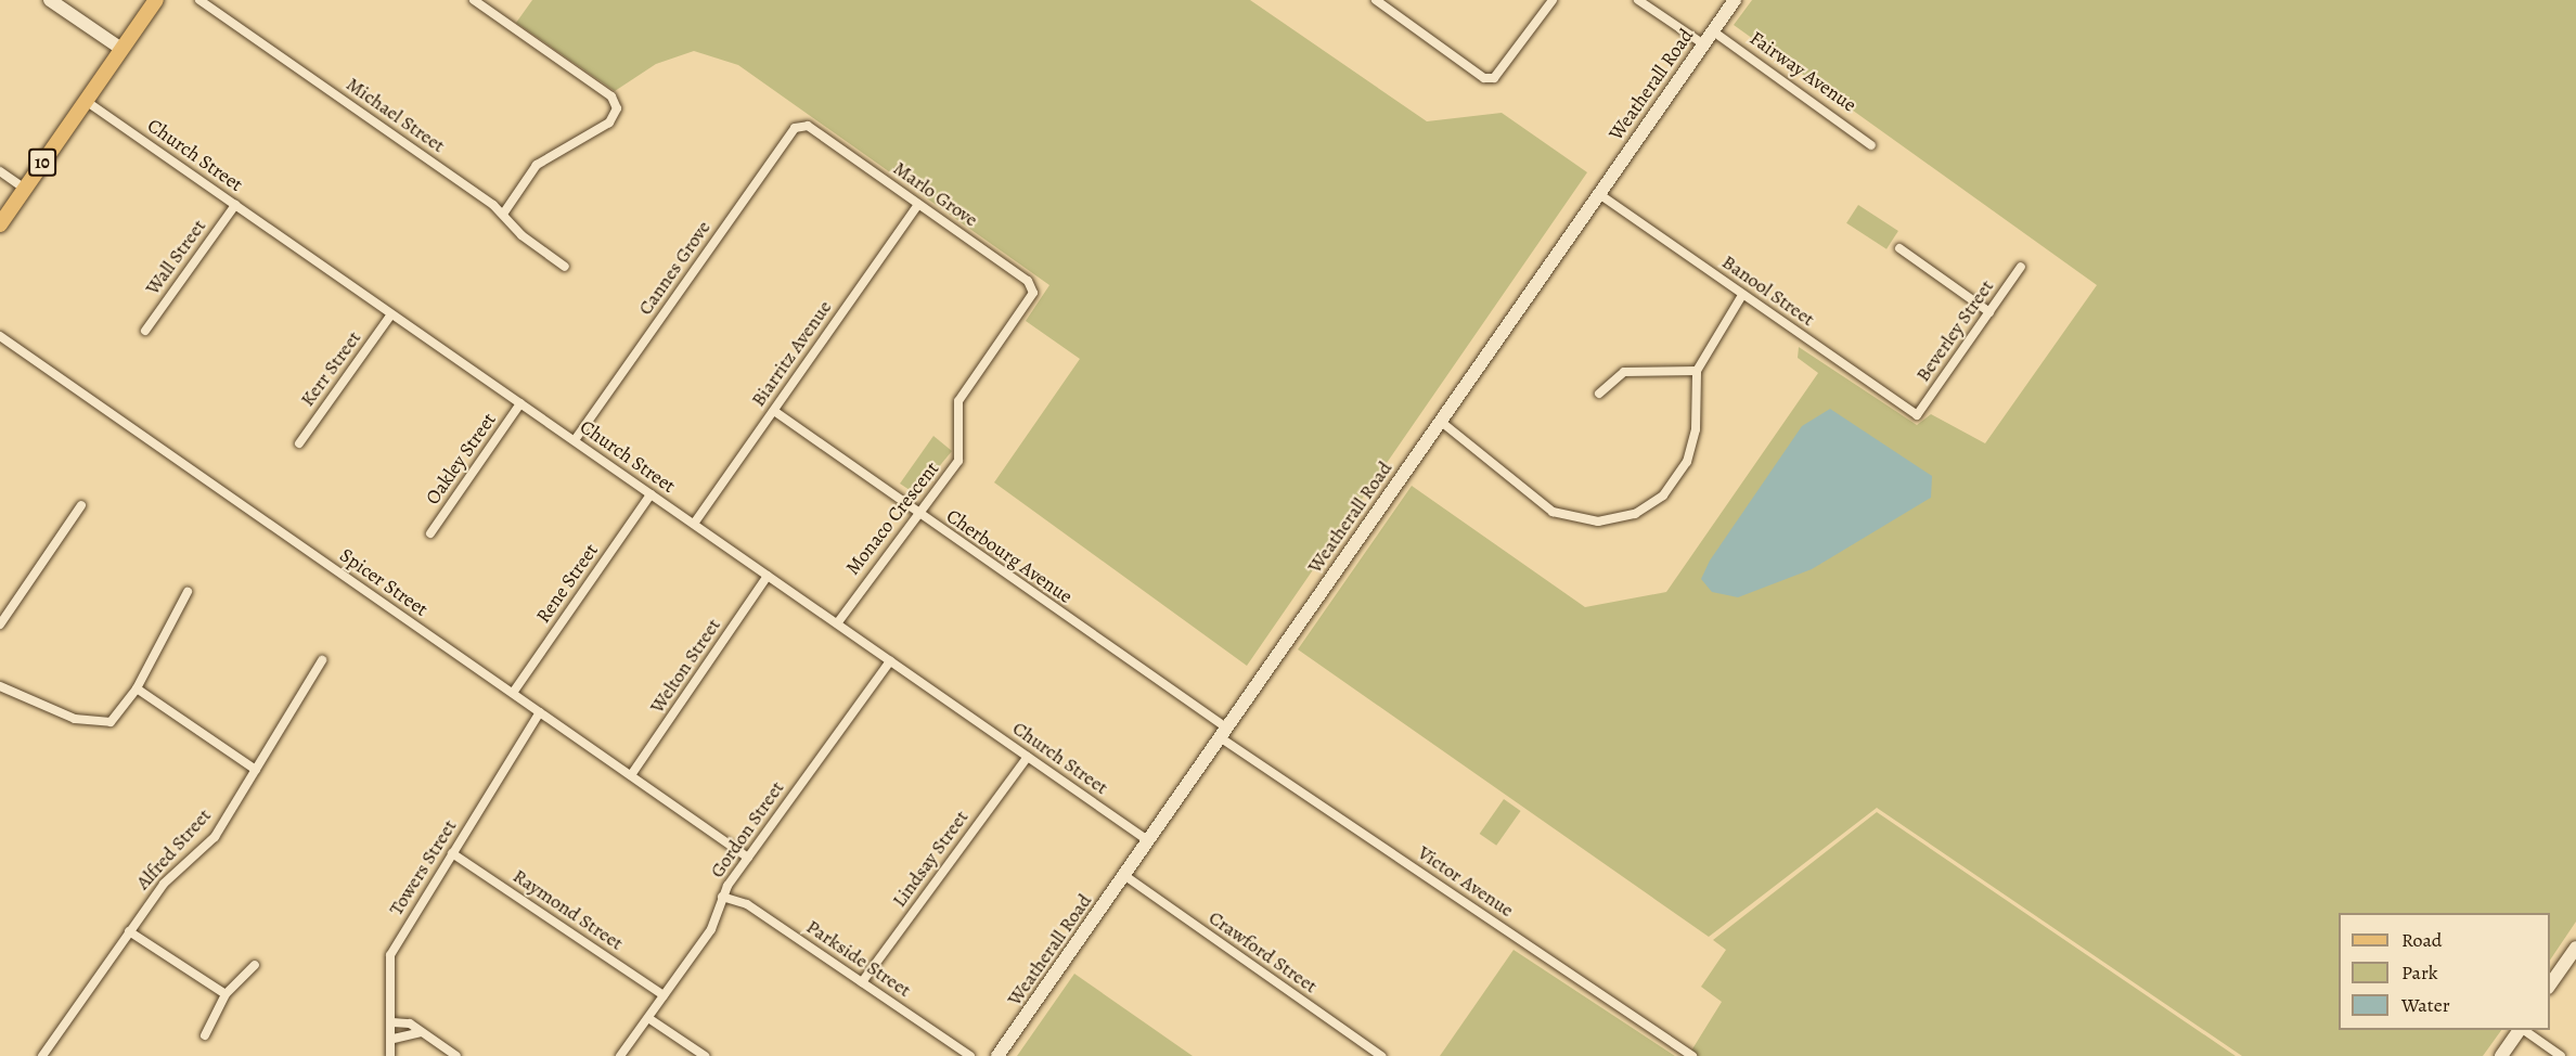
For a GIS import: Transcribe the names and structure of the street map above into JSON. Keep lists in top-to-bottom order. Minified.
{"streets":{"main road":["10"],"street":["Fairway Avenue","Weatherall Road","Michael Street","Church Street","Marlo Grove","Wall Street","Cannes Grove","Banool Street","Beverley Street","Biarritz Avenue","Kerr Street","Oakley Street","Monaco Crescent","Cherbourg Avenue","Spicer Street","Rene Street","Welton Street","Gordon Street","Alfred Street","Lindsay Street","Towers Street","Victor Avenue","Raymond Street","Crawford Street","Parkside Street"]},"crossings":[["Fairway Avenue","Weatherall Road"],["Weatherall Road","Church Street"],["Weatherall Road","Banool Street"],["Weatherall Road","Cherbourg Avenue"],["Weatherall Road","Victor Avenue"],["Weatherall Road","Crawford Street"],["Church Street","10"],["Church Street","Wall Street"],["Church Street","Cannes Grove"],["Church Street","Biarritz Avenue"],["Church Street","Kerr Street"],["Church Street","Oakley Street"],["Church Street","Monaco Crescent"],["Church Street","Rene Street"],["Church Street","Welton Street"],["Church Street","Gordon Street"],["Church Street","Lindsay Street"],["Marlo Grove","Cannes Grove"],["Marlo Grove","Biarritz Avenue"],["Marlo Grove","Monaco Crescent"],["Banool Street","Beverley Street"],["Biarritz Avenue","Cherbourg Avenue"],["Monaco Crescent","Cherbourg Avenue"],["Cherbourg Avenue","Victor Avenue"],["Spicer Street","Rene Street"],["Spicer Street","Welton Street"],["Spicer Street","Gordon Street"],["Spicer Street","Towers Street"],["Gordon Street","Raymond Street"],["Gordon Street","Parkside Street"],["Lindsay Street","Parkside Street"],["Towers Street","Raymond Street"]],"legend":["Road","Park","Water"]}
